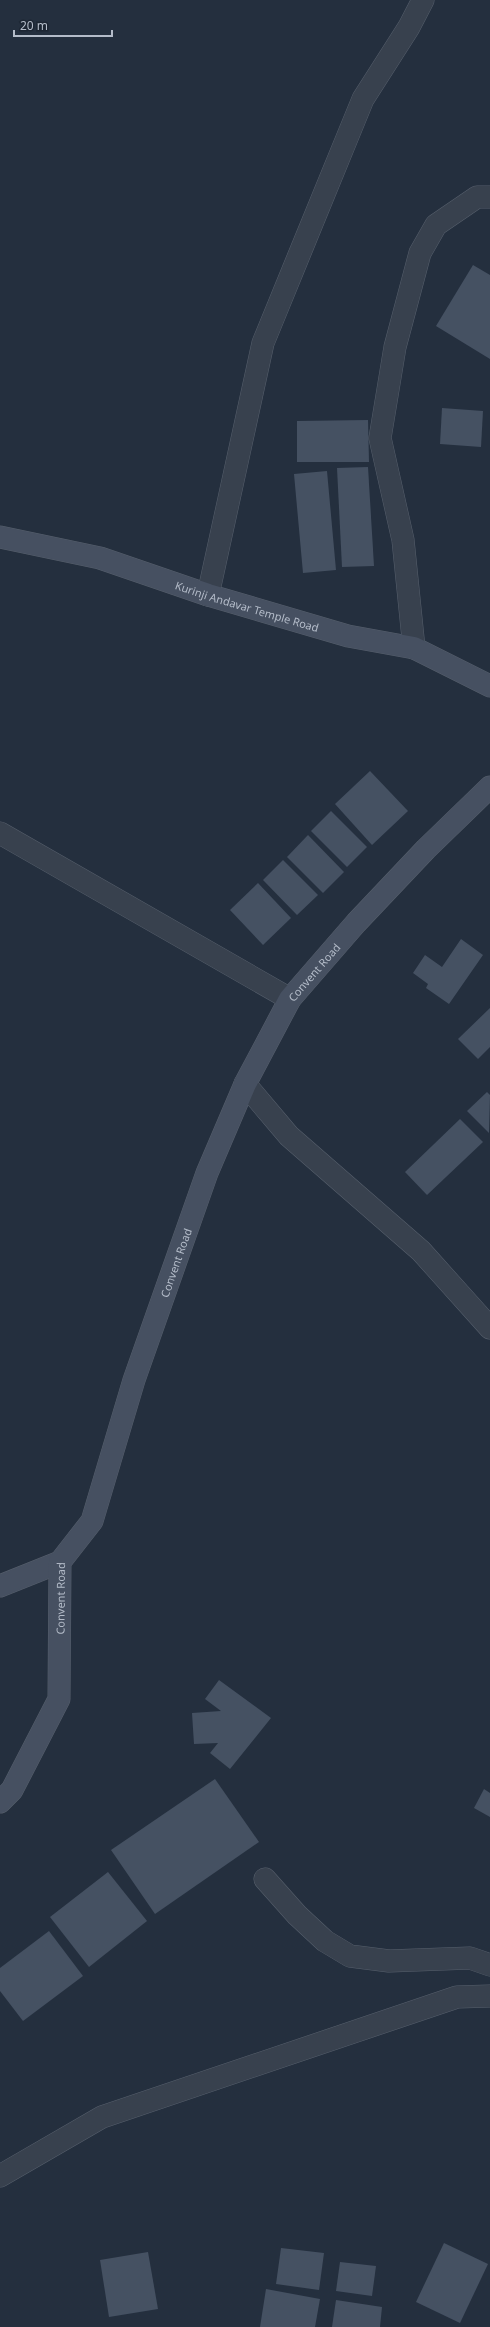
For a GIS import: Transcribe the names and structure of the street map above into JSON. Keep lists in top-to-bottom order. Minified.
{"streets":{"main road":["Kurinji Andavar Temple Road","Convent Road"]},"scale_bar":"20 m"}
